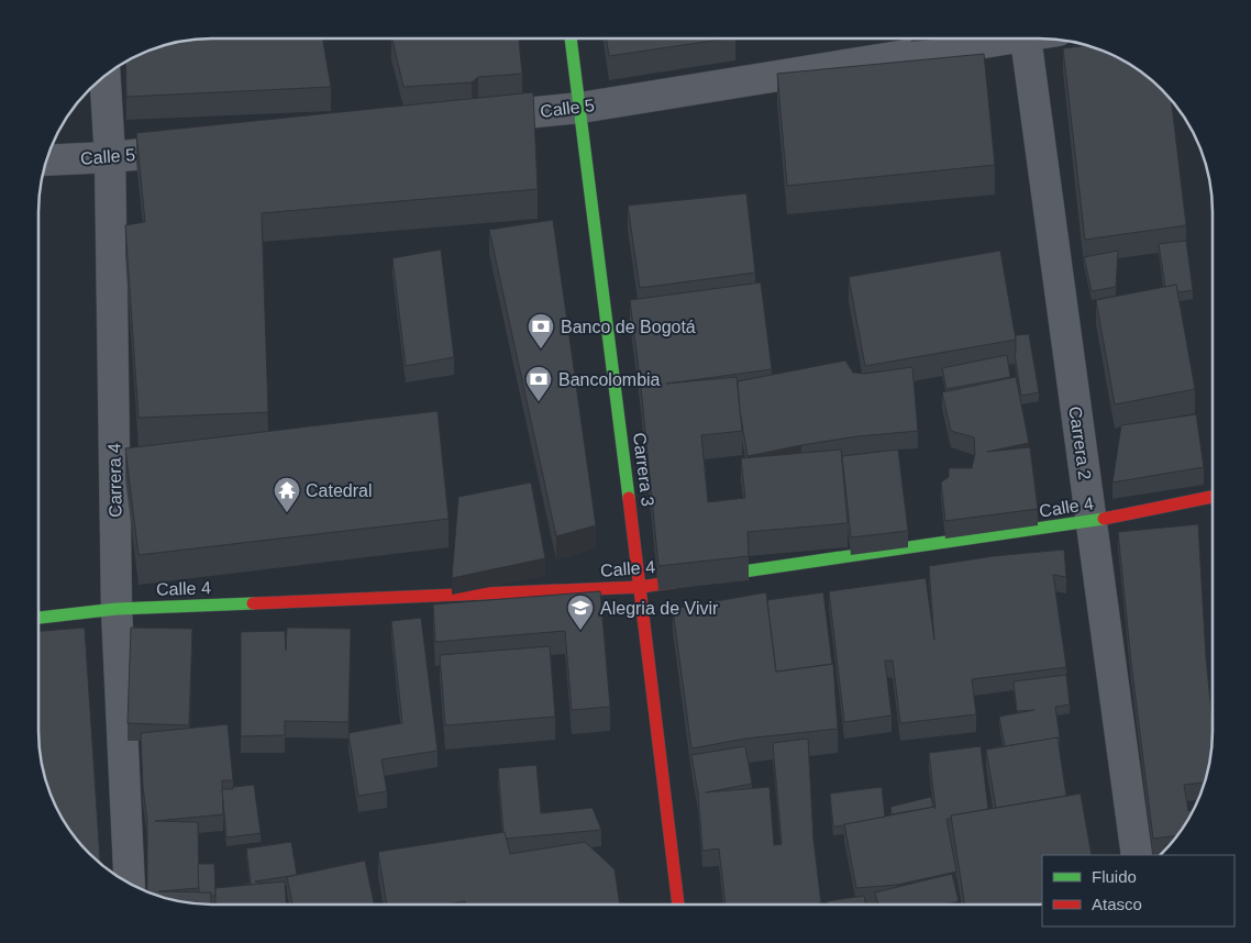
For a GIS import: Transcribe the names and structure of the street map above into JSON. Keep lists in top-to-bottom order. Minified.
{"streets":{"street":["Calle 5","Carrera 2","Carrera 3","Carrera 4","Calle 4"]},"crossings":[["Calle 5","Carrera 3"],["Calle 5","Carrera 4"],["Carrera 2","Calle 4"],["Carrera 3","Calle 4"],["Carrera 4","Calle 4"]],"places":{"bank":["Banco de Bogotá","Bancolombia"],"temple":["Catedral"],"school or university":["Alegria de Vivir"]},"legend":["Fluido","Atasco"]}
